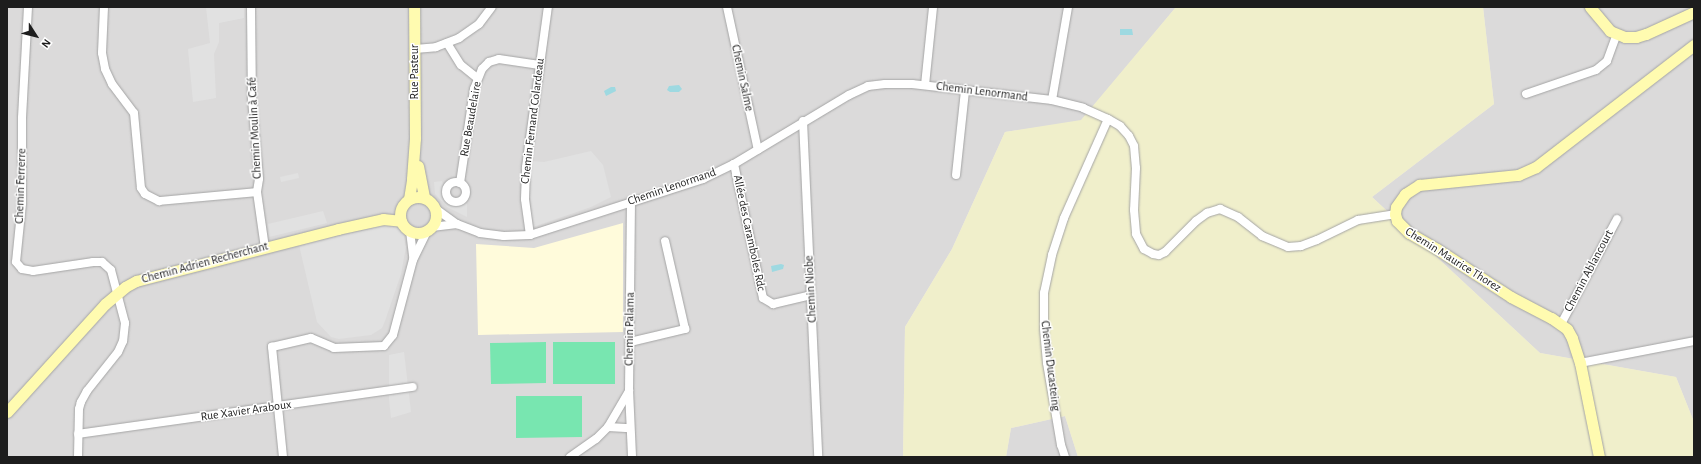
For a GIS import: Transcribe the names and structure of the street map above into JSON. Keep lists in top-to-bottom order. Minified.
{"streets":{"main road":["Rue Pasteur","Chemin Maurice Thorez","Chemin Adrien Recherchant"],"street":["Chemin Salme","Chemin Lenormand","Rue Beaudelaire","Chemin Fernand Colardeau","Chemin Moulin à Café","Chemin Ferrerre","Allée des Caramboles Rdc","Chemin Ablancourt","Chemin Niobe","Chemin Palama","Chemin Ducasteing","Rue Xavier Araboux"]},"crossings":[["Rue Pasteur","Chemin Lenormand"],["Rue Pasteur","Chemin Adrien Recherchant"],["Chemin Salme","Chemin Lenormand"],["Chemin Lenormand","Chemin Fernand Colardeau"],["Chemin Lenormand","Allée des Caramboles Rdc"],["Chemin Lenormand","Chemin Maurice Thorez"],["Chemin Lenormand","Chemin Adrien Recherchant"],["Chemin Lenormand","Chemin Niobe"],["Chemin Lenormand","Chemin Palama"],["Chemin Lenormand","Chemin Ducasteing"],["Rue Beaudelaire","Chemin Fernand Colardeau"],["Chemin Moulin à Café","Chemin Adrien Recherchant"],["Chemin Ferrerre","Chemin Adrien Recherchant"],["Chemin Ferrerre","Rue Xavier Araboux"],["Allée des Caramboles Rdc","Chemin Niobe"],["Chemin Maurice Thorez","Chemin Ablancourt"]],"north":"bottom right"}
